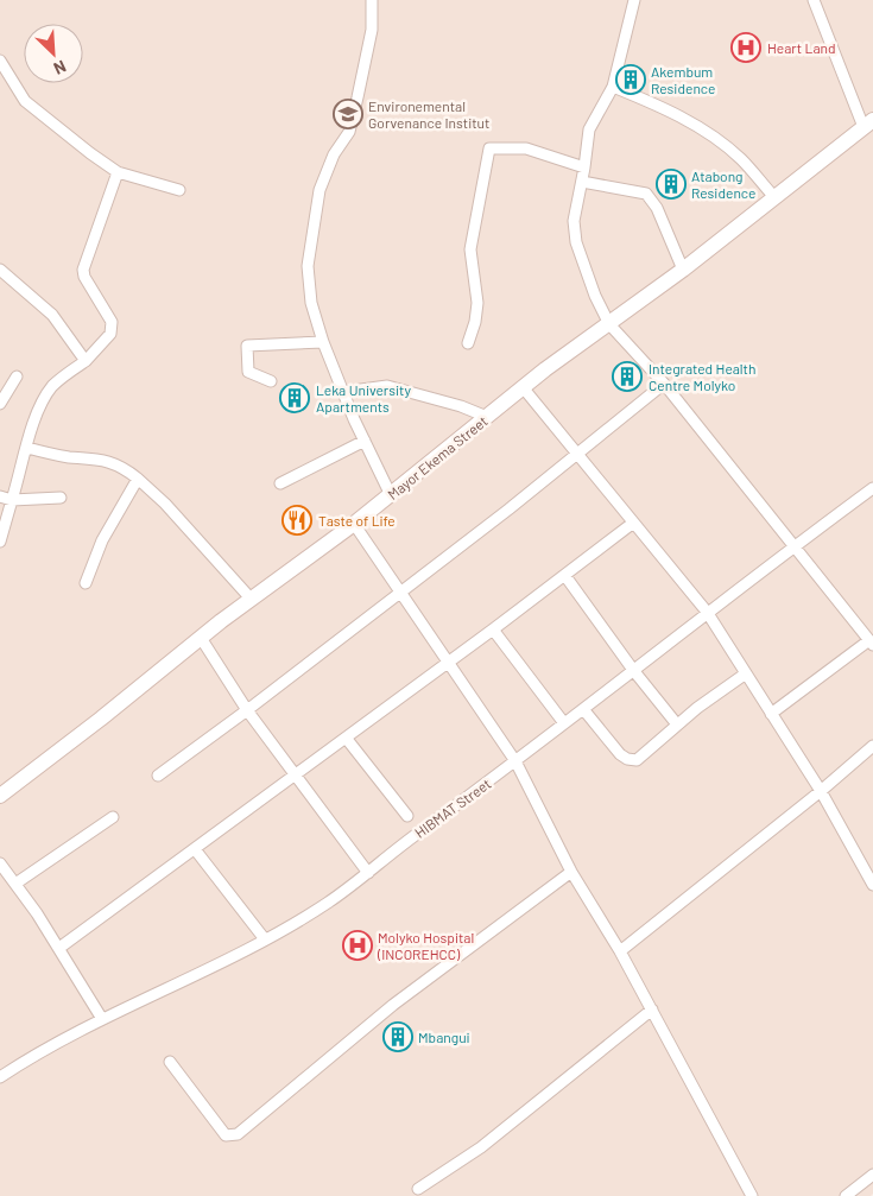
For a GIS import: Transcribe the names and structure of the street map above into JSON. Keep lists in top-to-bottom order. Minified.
{"streets":{"street":["Mayor Ekema Street","HIBMAT Street"]},"places":{"hospital":["Heart Land","Molyko Hospital (INCOREHCC)"],"building":["Akembum Residence","Atabong Residence","Integrated Health Centre Molyko","Leka University Apartments","Mbangui"],"school or university":["Environemental Gorvenance Institut"],"restaurant":["Taste of Life"]},"north":"bottom right"}
